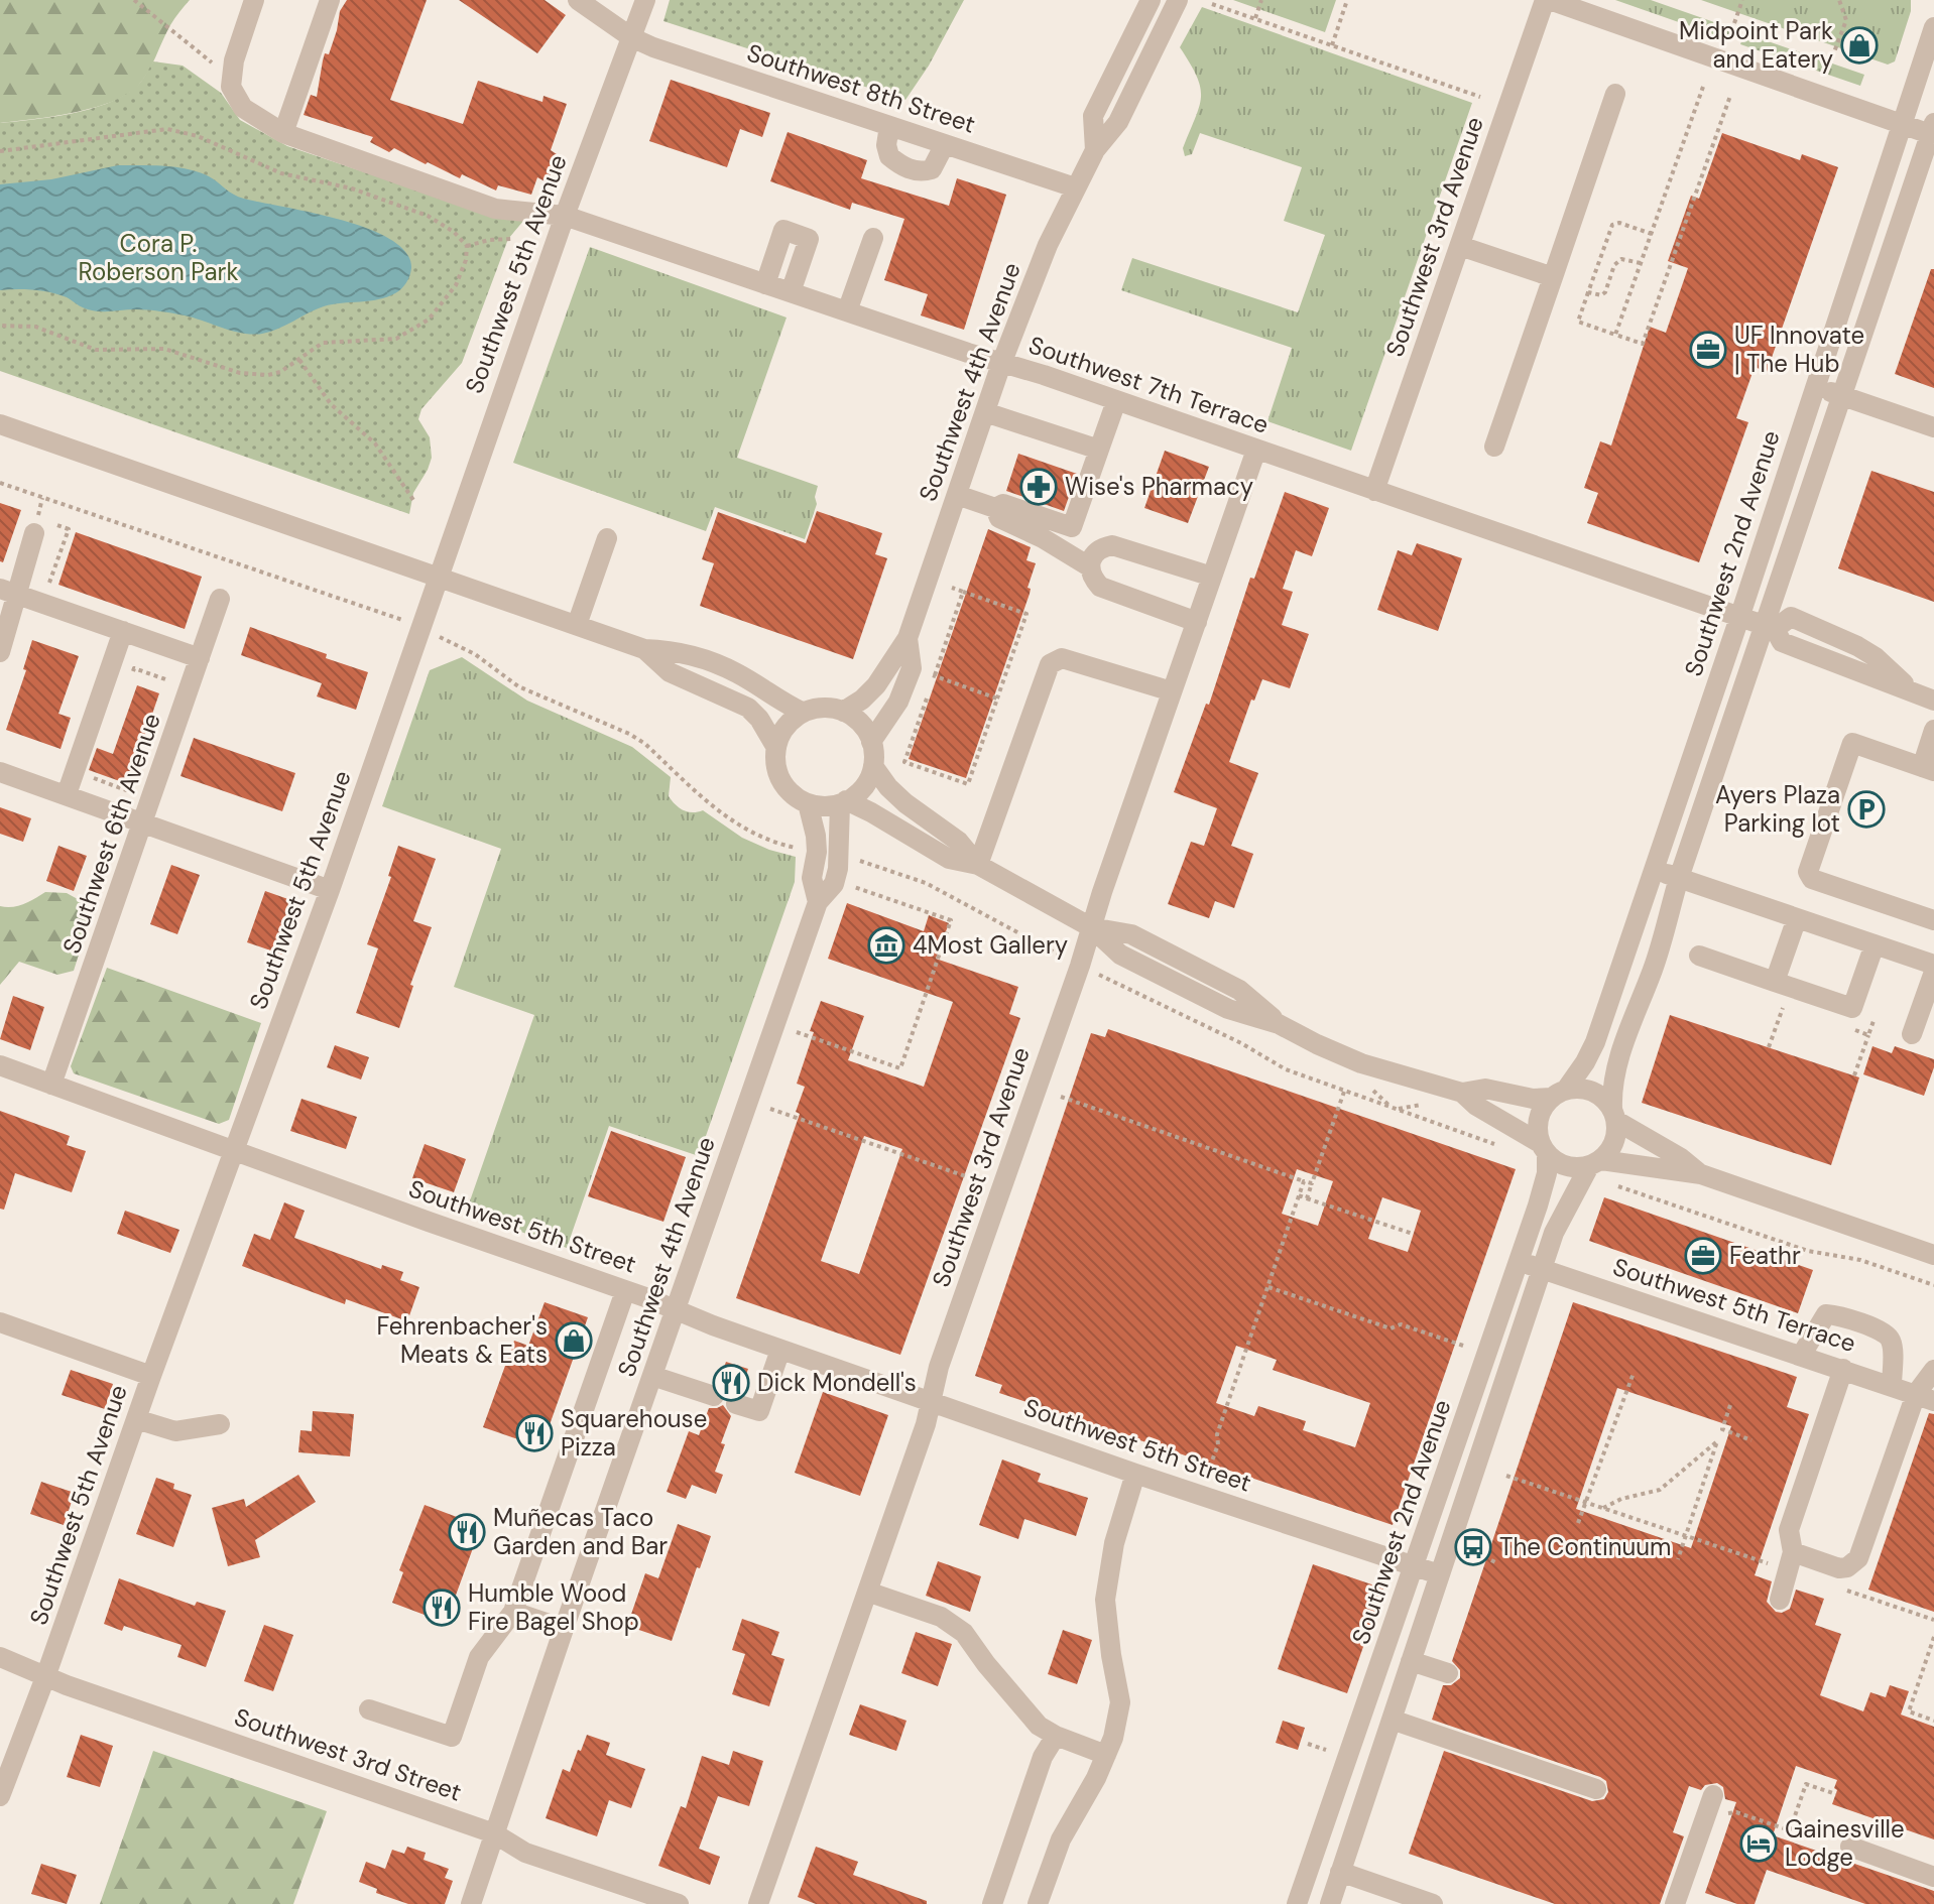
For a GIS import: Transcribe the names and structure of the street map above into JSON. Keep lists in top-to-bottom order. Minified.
{"streets":{"street":["Southwest 8th Street","Southwest 3rd Avenue","Southwest 5th Avenue","Southwest 4th Avenue","Southwest 7th Terrace","Southwest 2nd Avenue","Southwest 6th Avenue","Southwest 5th Street","Southwest 5th Terrace","Southwest 3rd Street"]},"crossings":[["Southwest 8th Street","Southwest 5th Avenue"],["Southwest 8th Street","Southwest 4th Avenue"],["Southwest 3rd Avenue","Southwest 7th Terrace"],["Southwest 3rd Avenue","Southwest 5th Street"],["Southwest 5th Avenue","Southwest 7th Terrace"],["Southwest 5th Avenue","Southwest 5th Street"],["Southwest 5th Avenue","Southwest 3rd Street"],["Southwest 4th Avenue","Southwest 7th Terrace"],["Southwest 4th Avenue","Southwest 5th Street"],["Southwest 4th Avenue","Southwest 3rd Street"],["Southwest 7th Terrace","Southwest 2nd Avenue"],["Southwest 2nd Avenue","Southwest 5th Street"],["Southwest 2nd Avenue","Southwest 5th Terrace"],["Southwest 6th Avenue","Southwest 5th Street"]],"parks":["Cora P. Roberson Park"],"places":{"shop":["Midpoint Park and Eatery","Fehrenbacher's Meats & Eats"],"office":["UF Innovate | The Hub","Feathr"],"pharmacy":["Wise's Pharmacy"],"parking":["Ayers Plaza Parking lot"],"museum":["4Most Gallery"],"restaurant":["Dick Mondell's","Squarehouse Pizza","Muñecas Taco Garden and Bar","Humble Wood Fire Bagel Shop"],"bus stop":["The Continuum"],"hotel":["Gainesville Lodge"]}}
